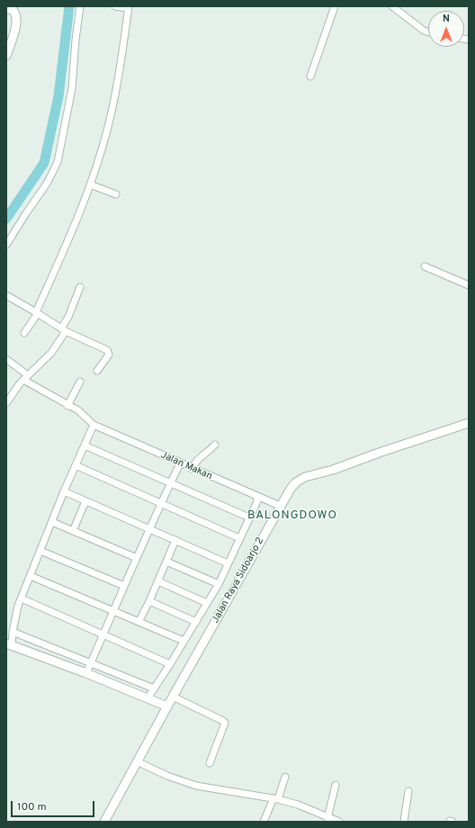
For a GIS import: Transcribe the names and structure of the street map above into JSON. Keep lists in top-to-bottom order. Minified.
{"streets":{"street":["Jalan Makan","Jalan Raya Sidoarjo 2"]},"crossings":[["Jalan Makan","Jalan Raya Sidoarjo 2"]],"districts":["BALONGDOWO"],"scale_bar":"100 m","north":"top"}
